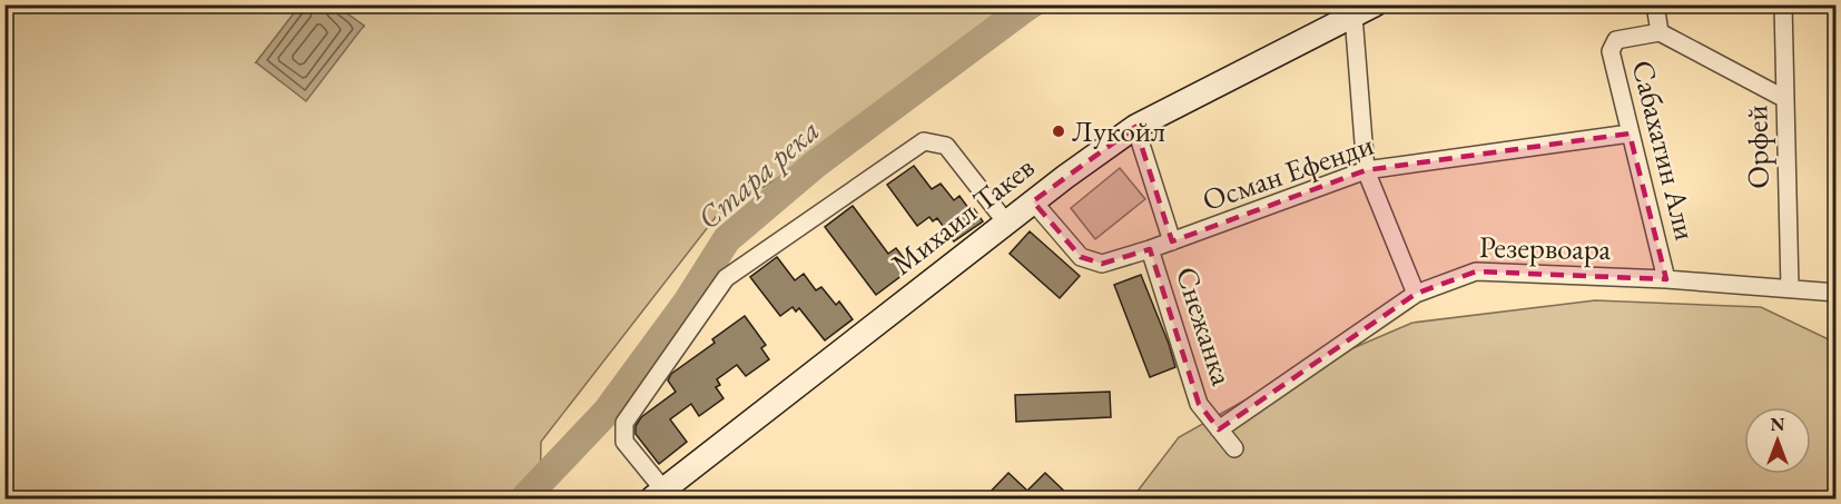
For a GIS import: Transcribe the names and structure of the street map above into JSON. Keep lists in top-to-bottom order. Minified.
{"streets":{"main road":["Михаил Такев"],"street":["Орфей","Сабахатин Али","Осман Ефенди","Резервоара","Снежанка"]},"crossings":[["Орфей","Резервоара"],["Сабахатин Али","Осман Ефенди"],["Сабахатин Али","Резервоара"],["Осман Ефенди","Михаил Такев"],["Осман Ефенди","Снежанка"],["Резервоара","Снежанка"]],"water":["Стара река"],"places":["Лукойл"],"north":"top"}
